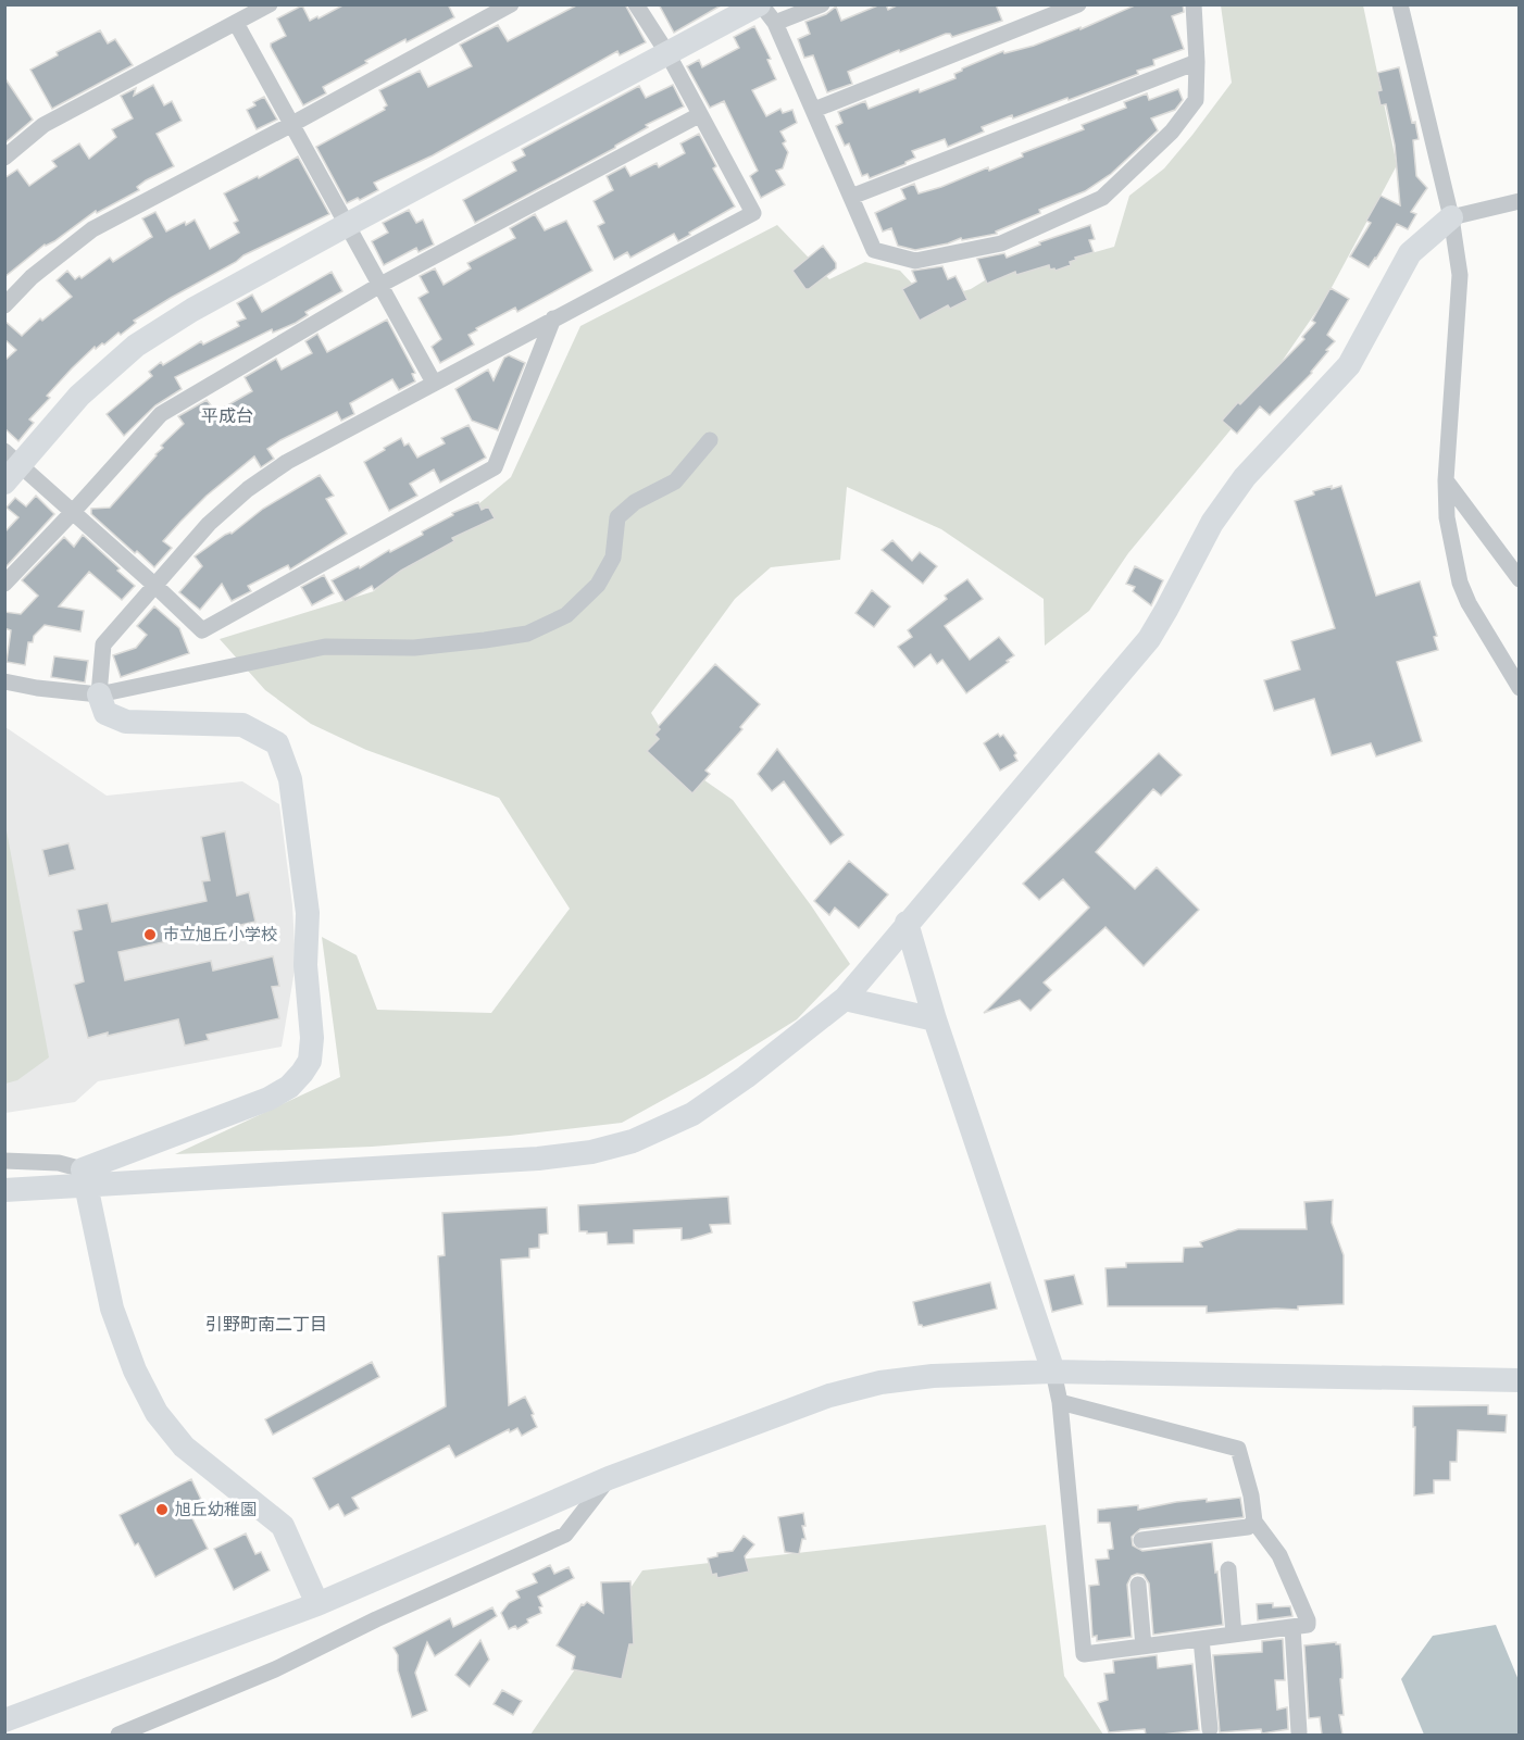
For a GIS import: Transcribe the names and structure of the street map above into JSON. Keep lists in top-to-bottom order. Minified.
{"districts":["平成台","引野町南二丁目"],"places":["市立旭丘小学校","旭丘幼稚園"]}
